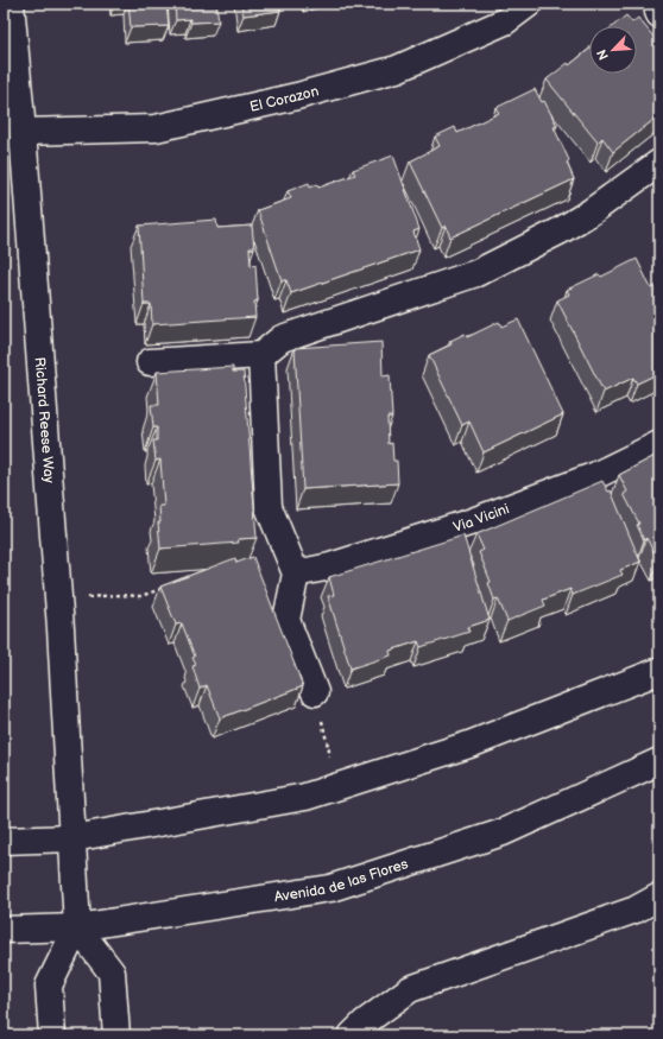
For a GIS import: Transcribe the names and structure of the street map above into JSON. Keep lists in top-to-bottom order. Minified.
{"streets":{"street":["El Corazon","Richard Reese Way","Via Vicini","Avenida de las Flores"]},"crossings":[["El Corazon","Richard Reese Way"],["Richard Reese Way","Avenida de las Flores"]],"north":"bottom left"}
